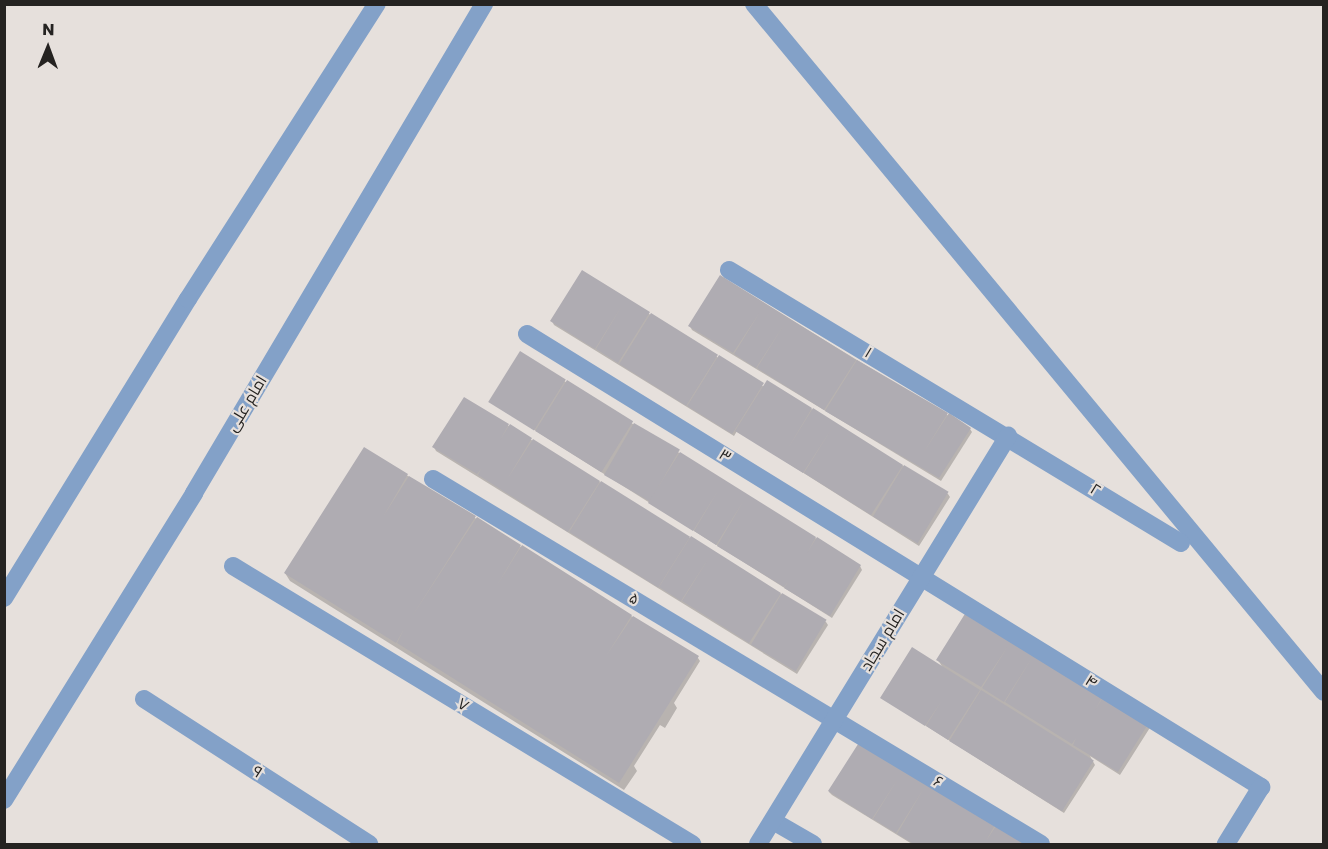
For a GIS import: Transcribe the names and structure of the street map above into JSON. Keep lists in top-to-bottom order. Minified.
{"streets":{"street":["۱","امام علی","۳","۲","۵","امام سجاد","۴","۷","۹","۶"]},"crossings":[["۱","۲"],["۱","امام سجاد"],["۳","امام سجاد"],["۳","۴"],["۲","امام سجاد"],["۵","امام سجاد"],["۵","۶"],["امام سجاد","۴"],["امام سجاد","۶"]],"north":"top"}
